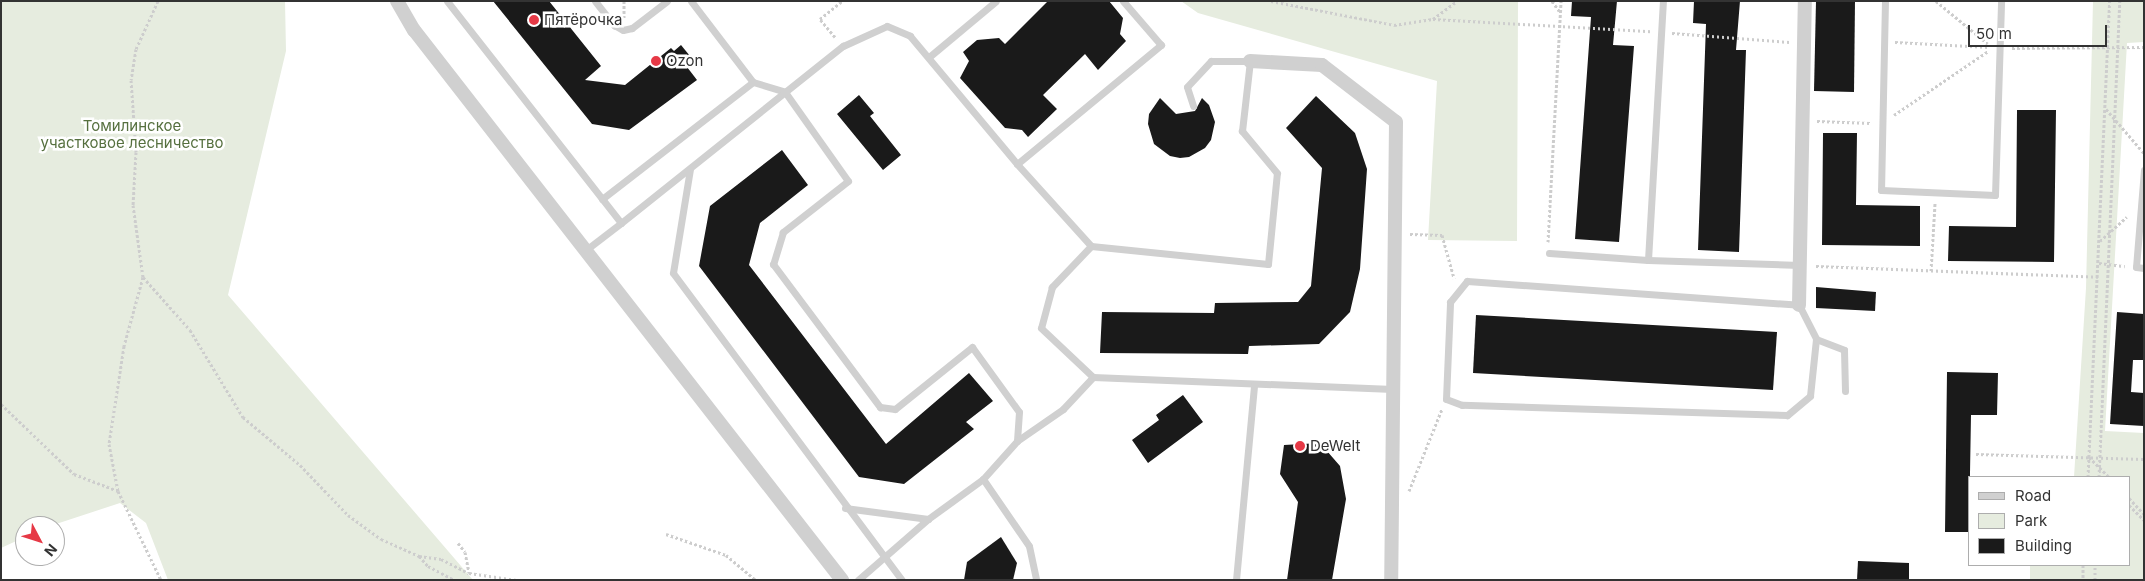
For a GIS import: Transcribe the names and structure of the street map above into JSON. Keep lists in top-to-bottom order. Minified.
{"parks":["Томилинское участковое лесничество"],"places":["Пятёрочка","Ozon","DeWelt"],"legend":["Road","Park","Building"],"scale_bar":"50 m","north":"bottom right"}
